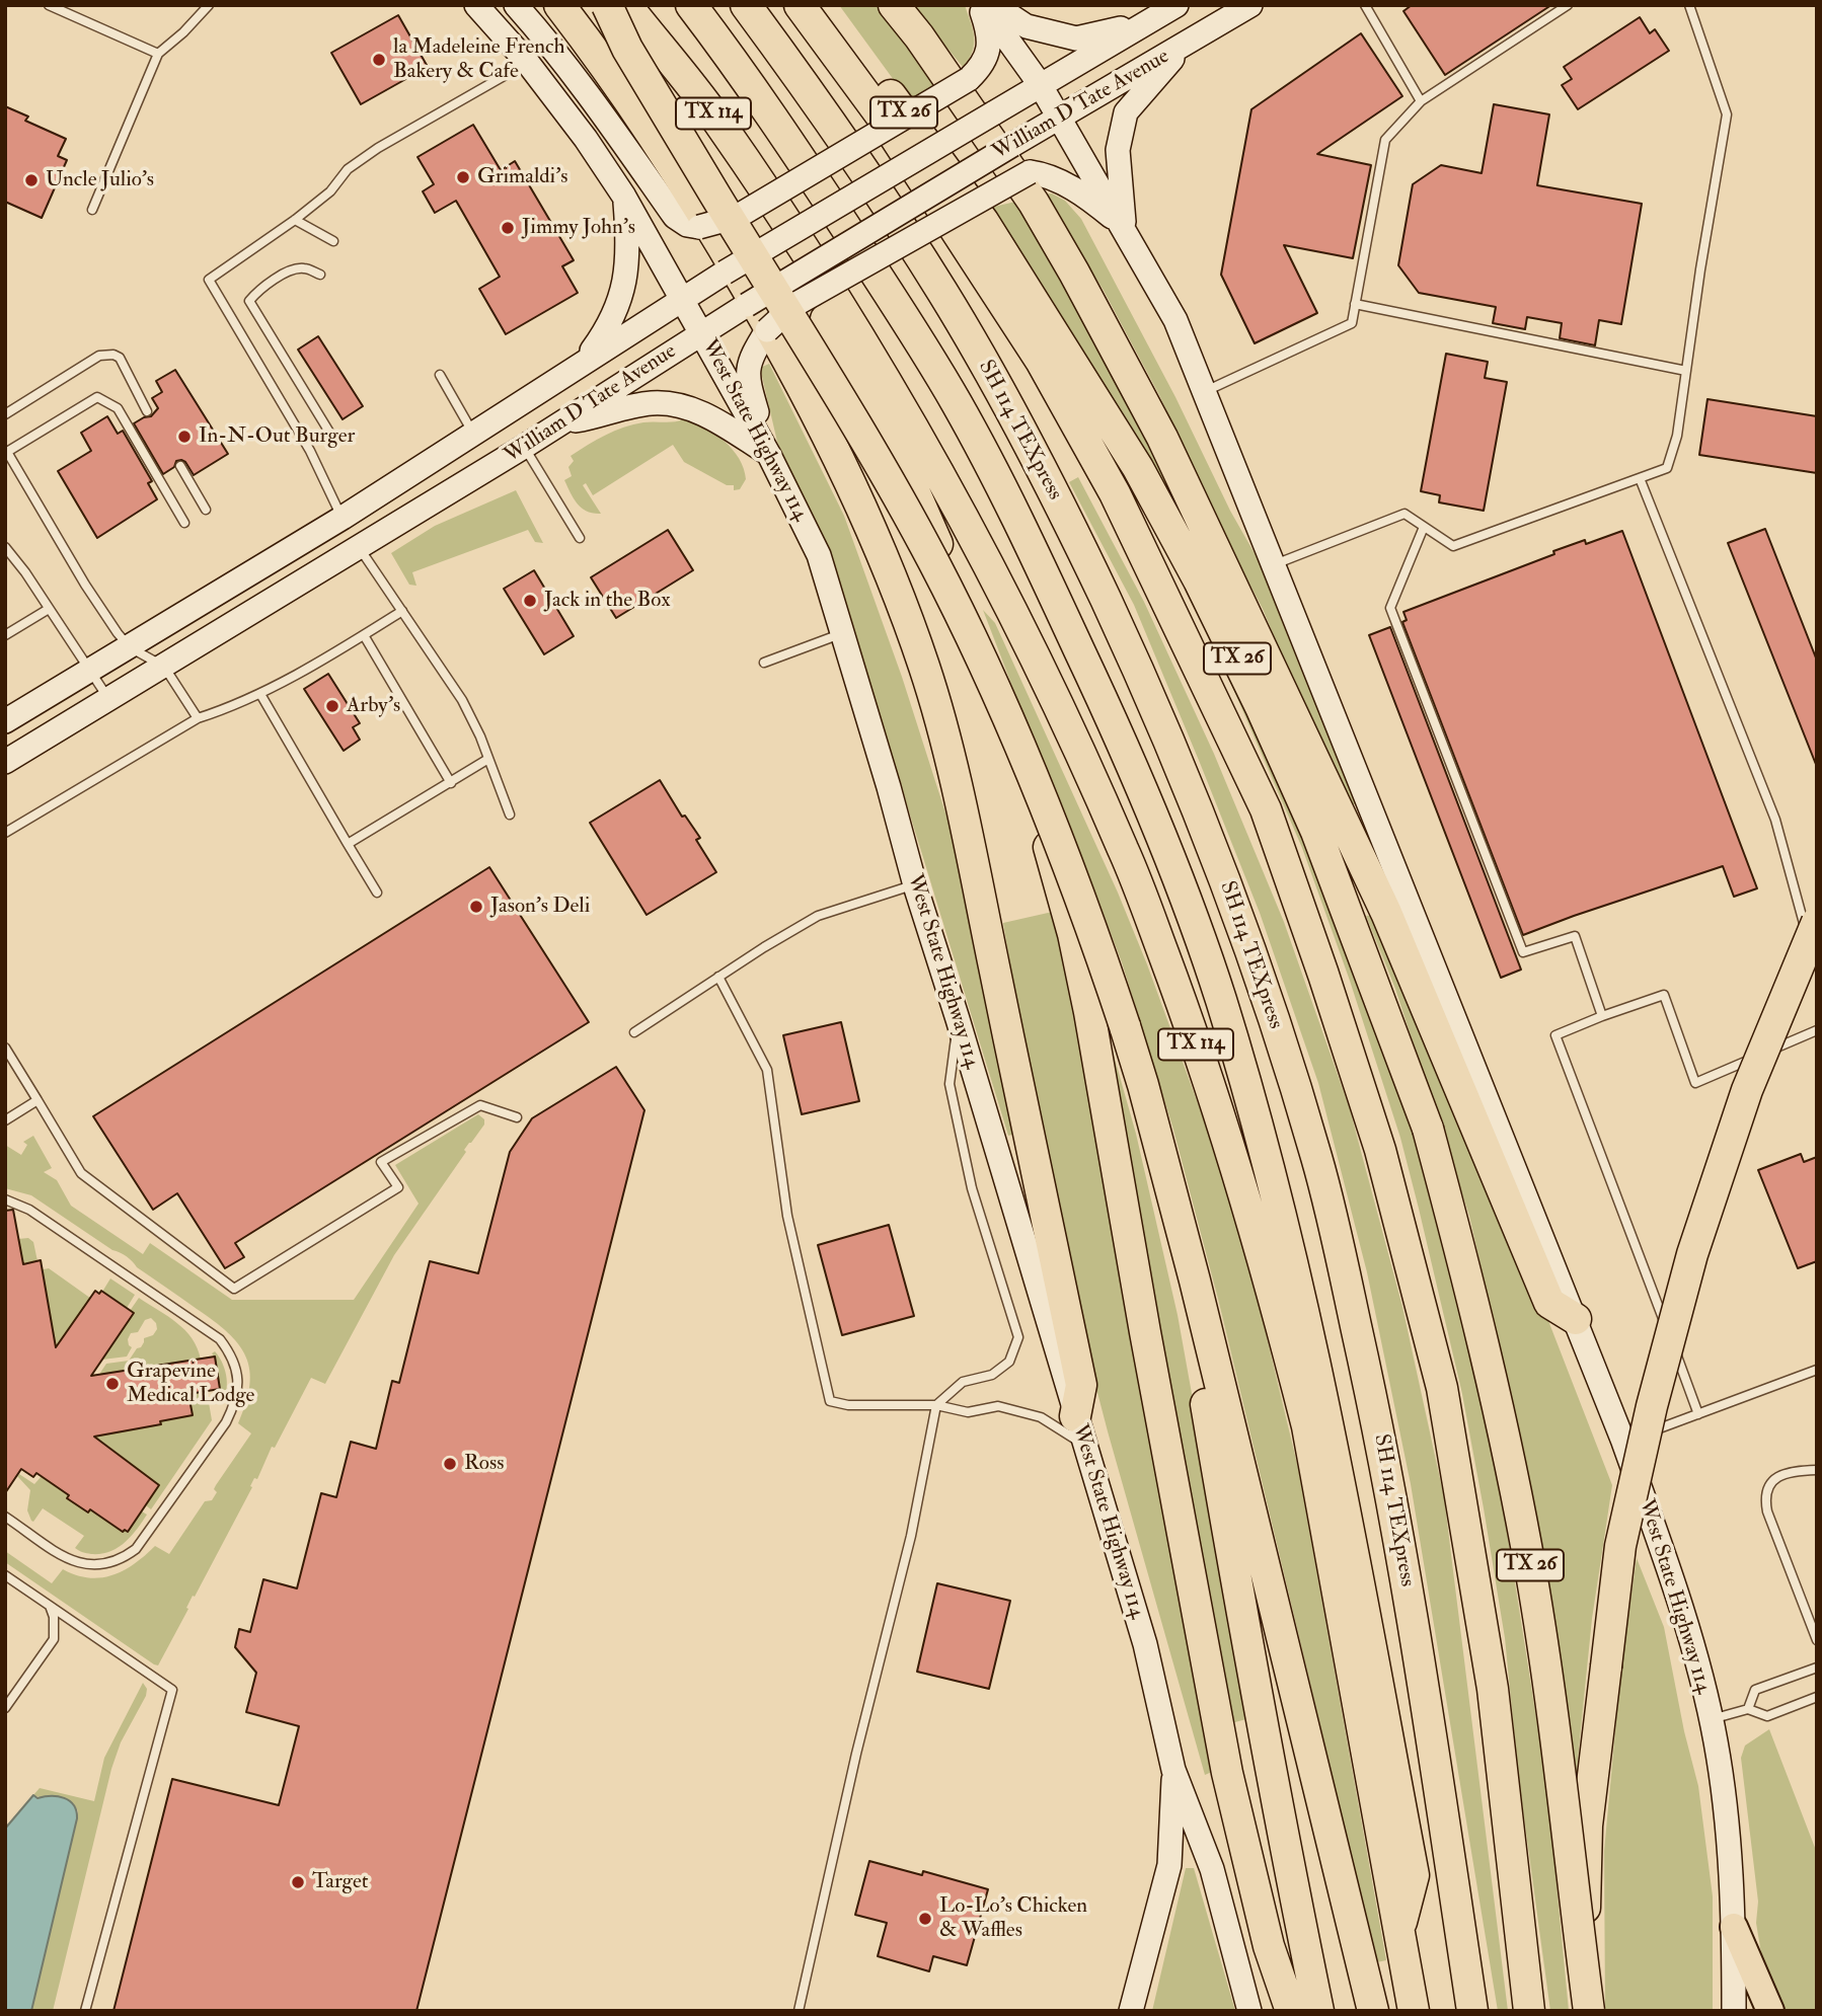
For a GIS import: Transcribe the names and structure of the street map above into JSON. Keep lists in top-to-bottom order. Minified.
{"streets":{"highway":["TX 26","TX 114","SH 114 TEXpress"],"main road":["William D Tate Avenue","West State Highway 114"]},"crossings":[["William D Tate Avenue","West State Highway 114"],["TX 114","SH 114 TEXpress"]],"places":["la Madeleine French Bakery & Cafe","Grimaldi's","Uncle Julio's","Jimmy John's","In-N-Out Burger","Jack in the Box","Arby's","Jason's Deli","Grapevine Medical Lodge","Ross","Target","Lo-Lo's Chicken & Waffles"]}
